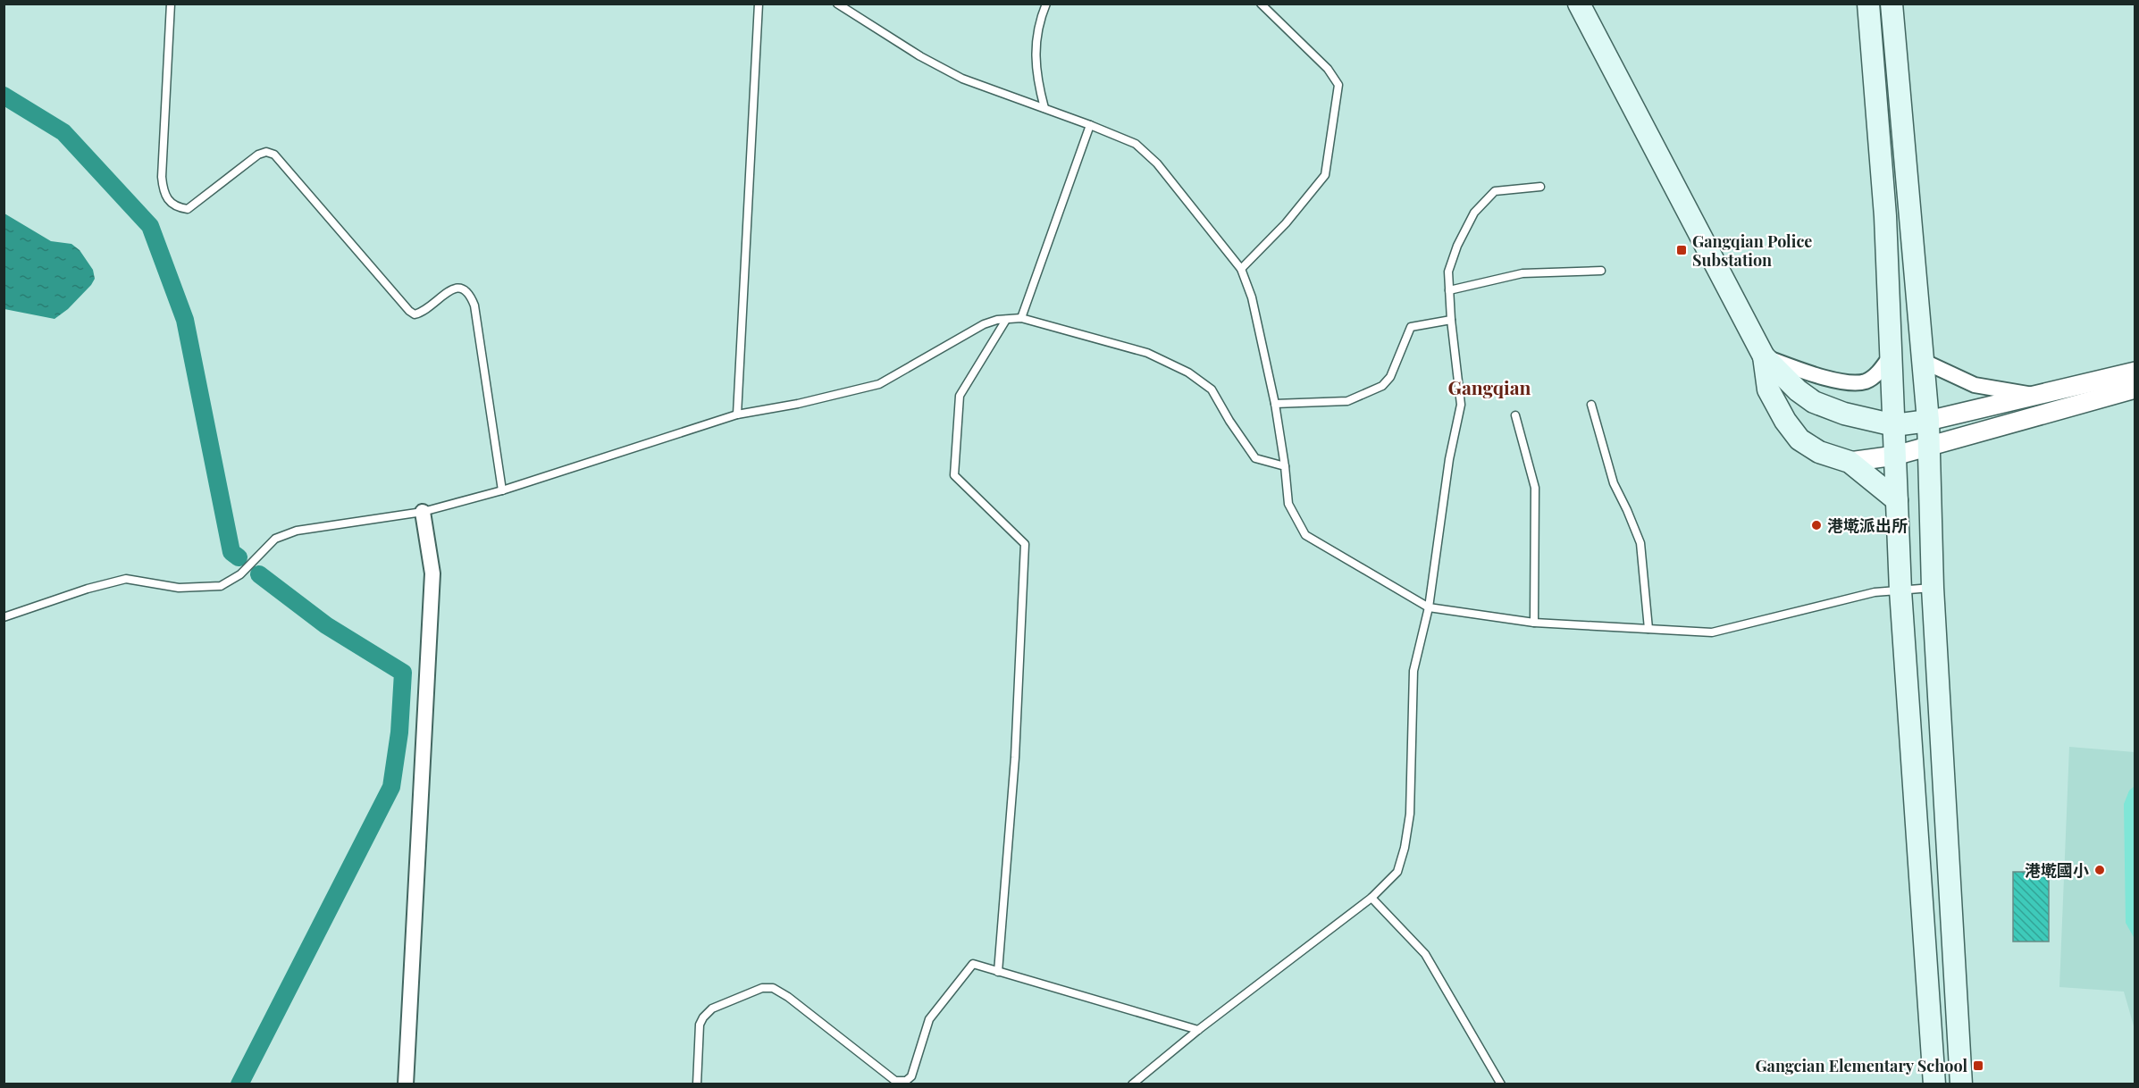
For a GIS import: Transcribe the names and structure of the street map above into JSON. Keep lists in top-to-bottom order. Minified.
{"districts":["Gangqian"],"places":{"transit":["Gangqian Police Substation","Gangcian Elementary School"],"other":["港墘派出所","港墘國小"]}}
